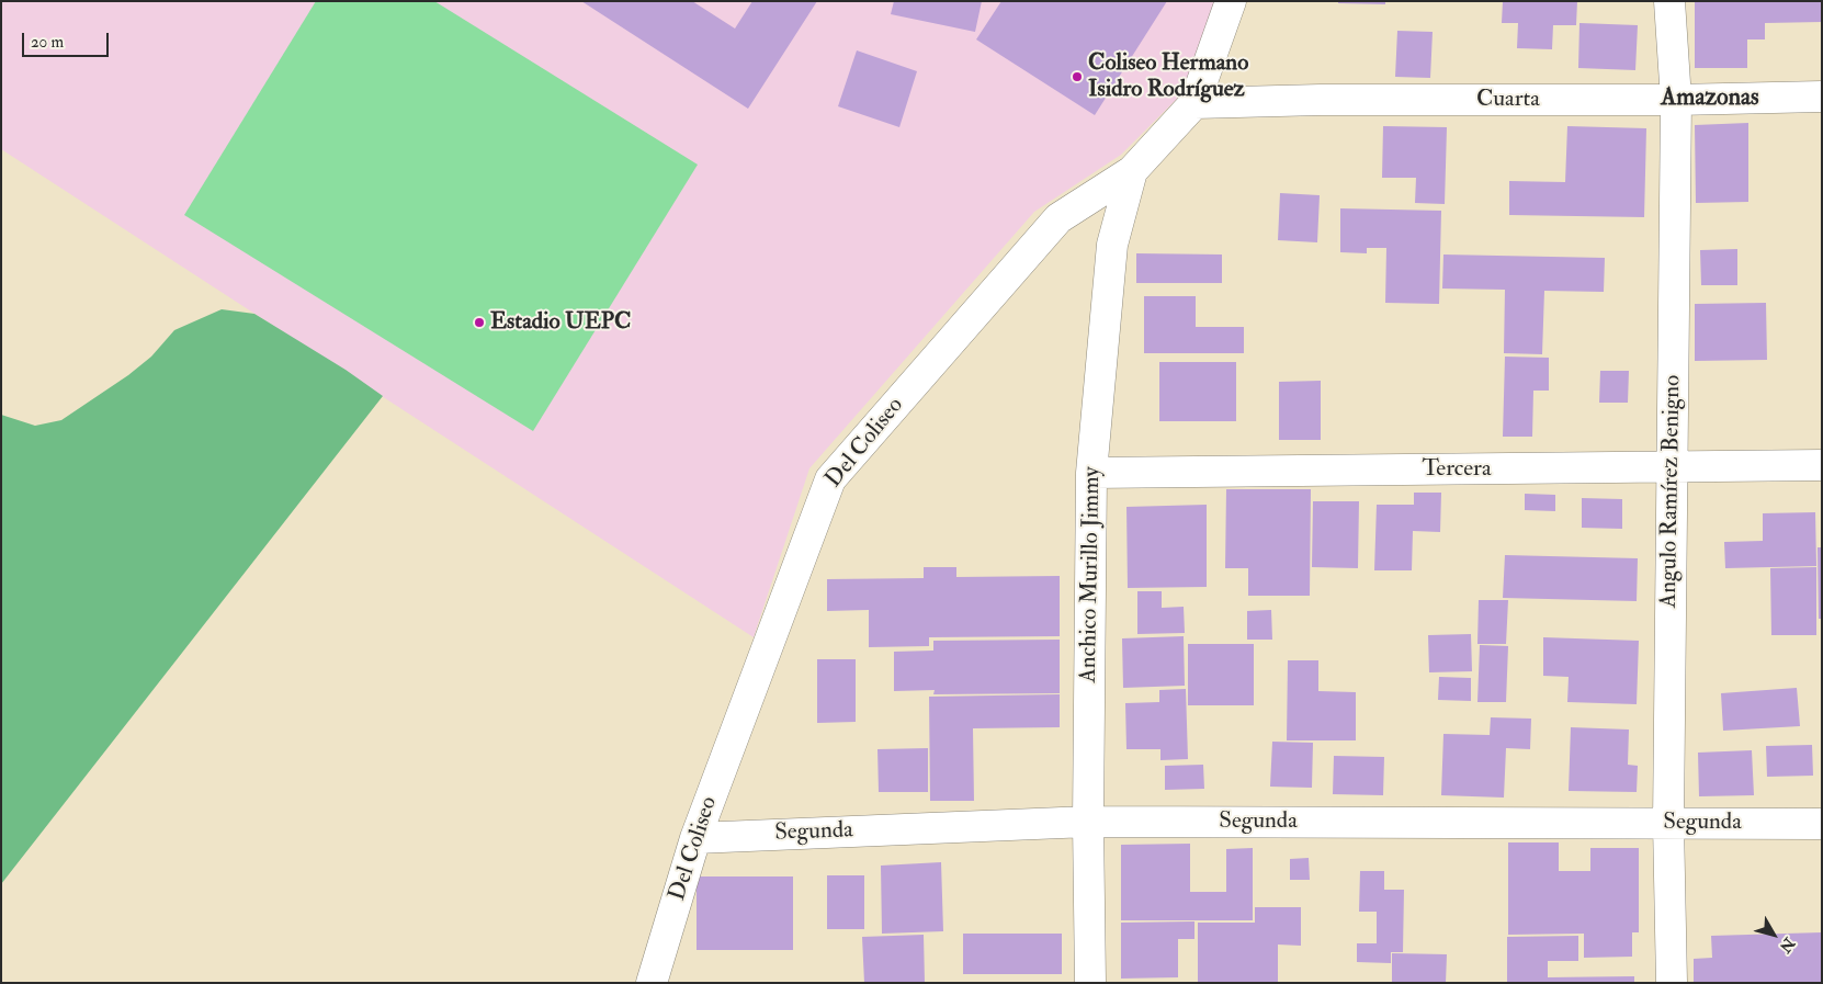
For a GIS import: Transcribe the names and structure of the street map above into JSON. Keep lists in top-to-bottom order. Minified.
{"streets":{"street":["Cuarta","Del Coliseo","Tercera","Angulo Ramírez Benigno","Anchico Murillo Jimmy","Segunda"]},"crossings":[["Cuarta","Del Coliseo"],["Cuarta","Angulo Ramírez Benigno"],["Del Coliseo","Anchico Murillo Jimmy"],["Del Coliseo","Segunda"],["Tercera","Angulo Ramírez Benigno"],["Tercera","Anchico Murillo Jimmy"],["Angulo Ramírez Benigno","Segunda"],["Anchico Murillo Jimmy","Segunda"]],"districts":["Amazonas"],"places":["Coliseo Hermano Isidro Rodríguez","Estadio UEPC"],"scale_bar":"20 m","north":"bottom right"}
